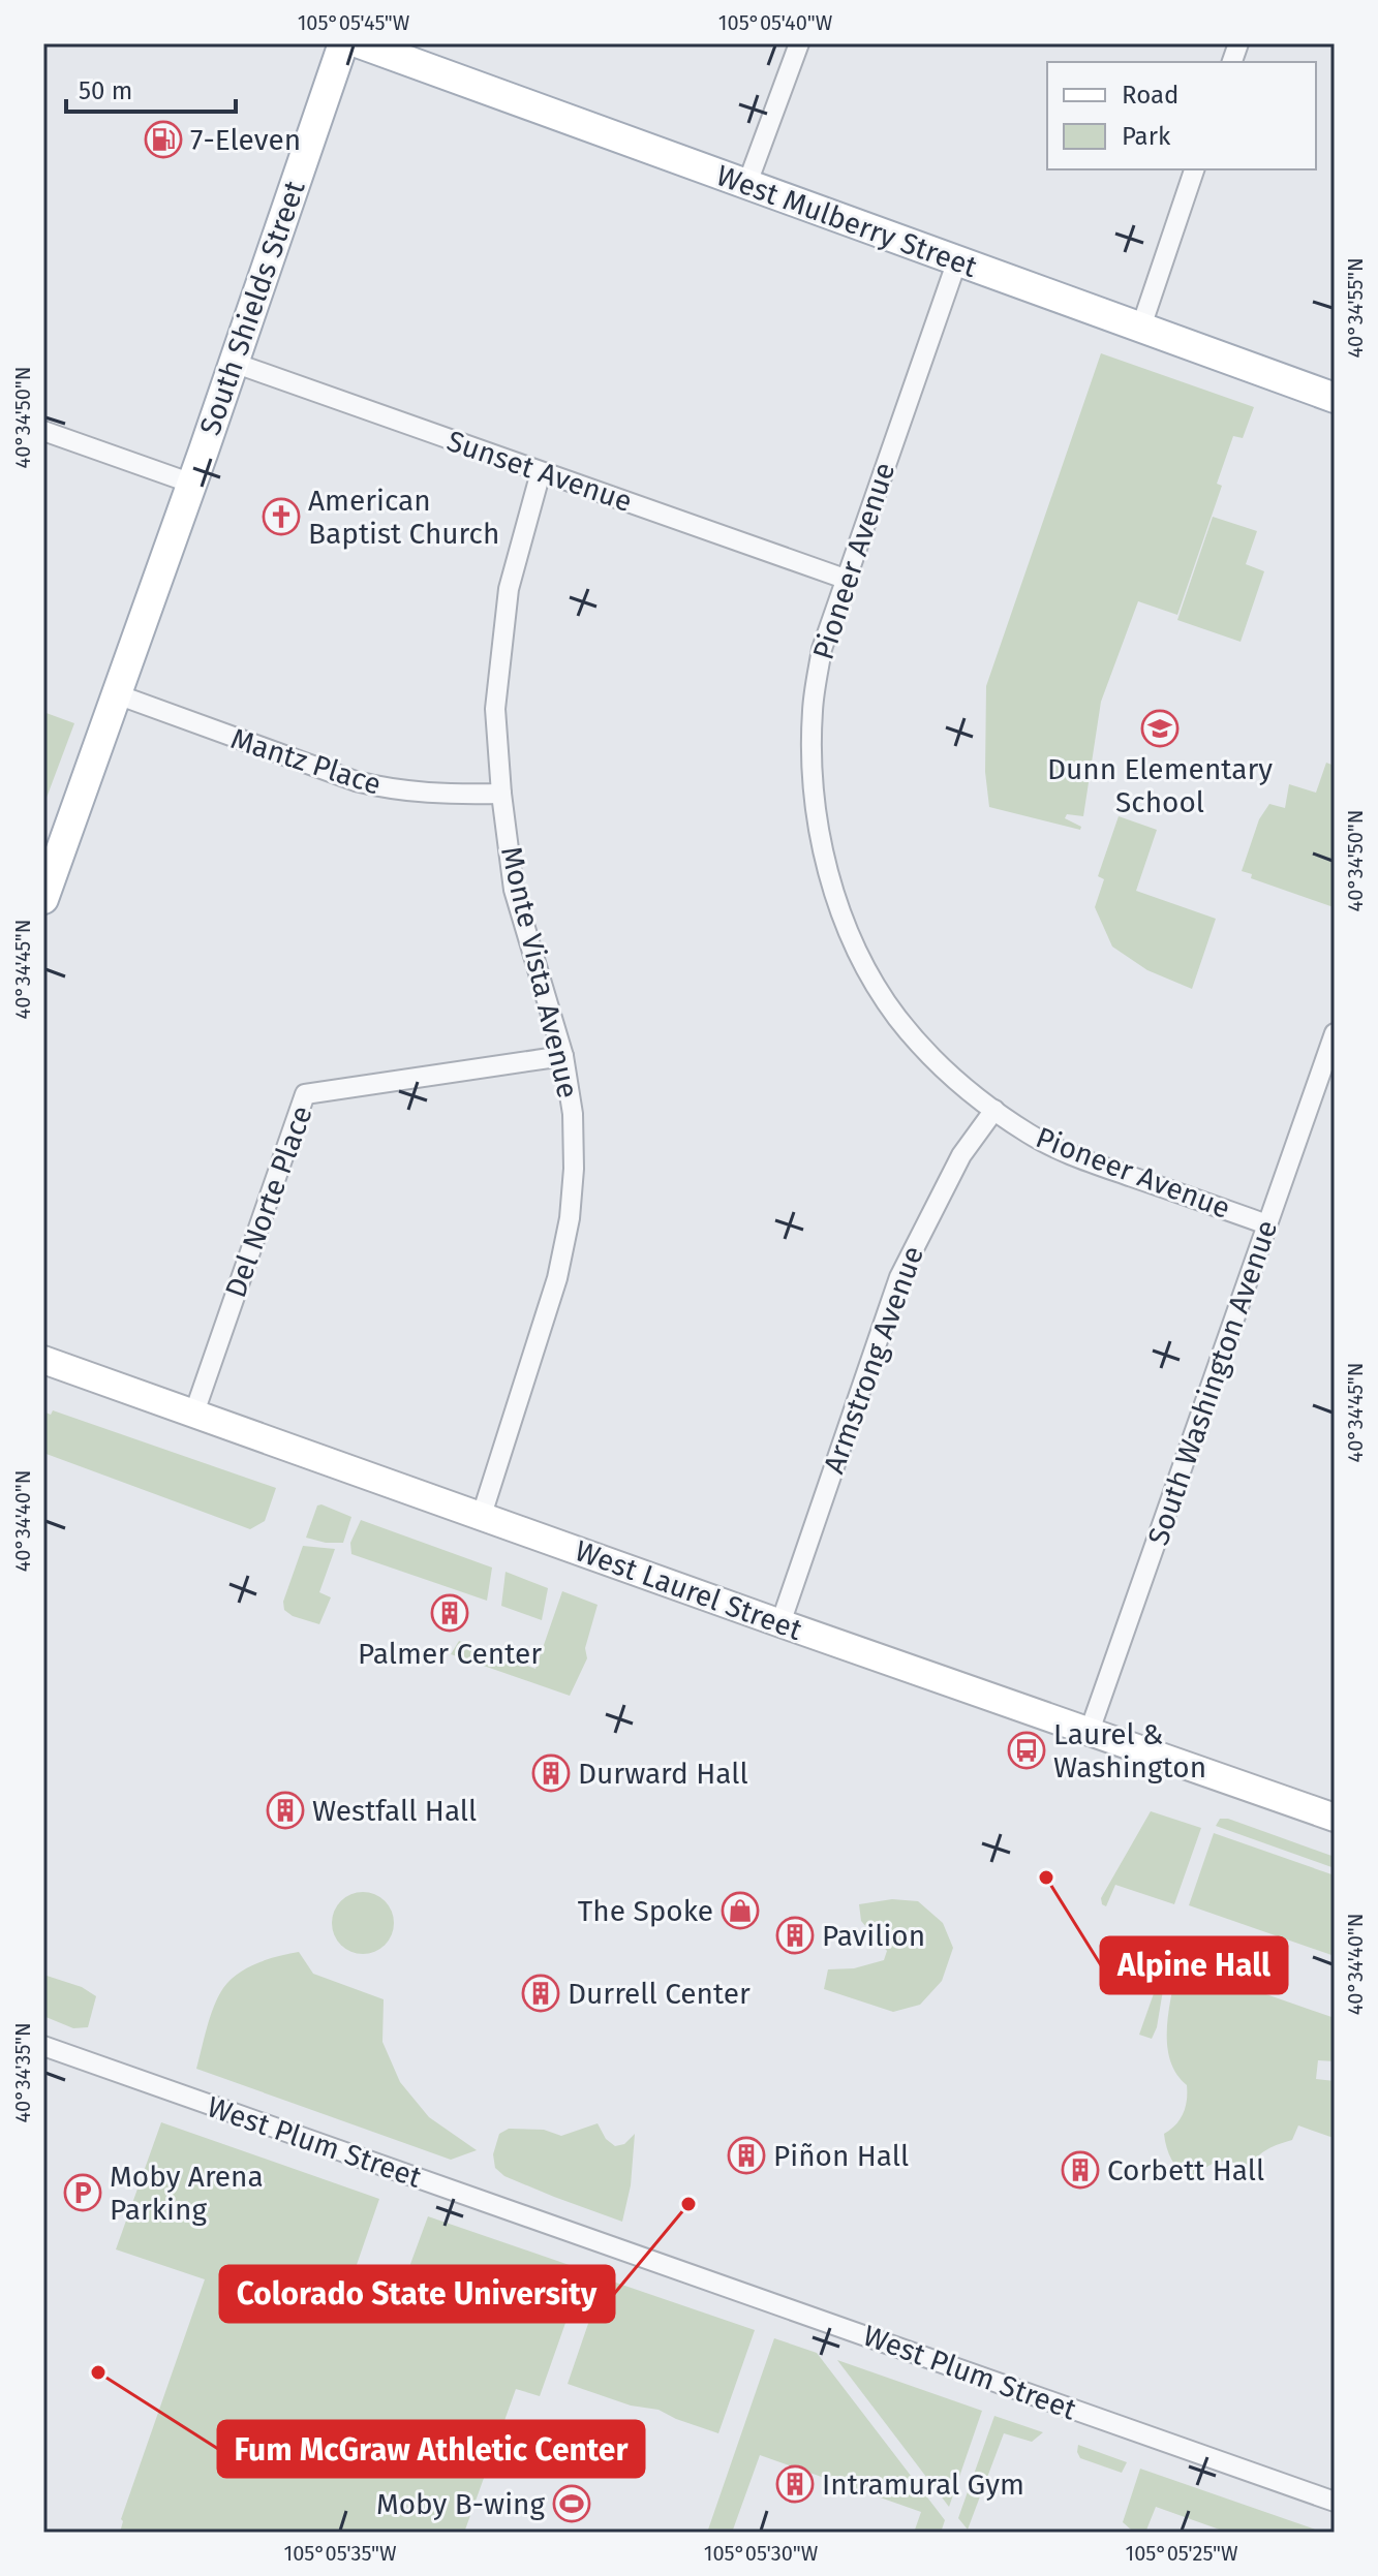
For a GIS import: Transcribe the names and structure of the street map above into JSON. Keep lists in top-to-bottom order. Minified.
{"streets":{"main road":["West Mulberry Street","South Shields Street","West Laurel Street"],"street":["Sunset Avenue","Pioneer Avenue","Mantz Place","Monte Vista Avenue","Del Norte Place","Armstrong Avenue","South Washington Avenue","West Plum Street"]},"crossings":[["West Mulberry Street","Pioneer Avenue"],["South Shields Street","Sunset Avenue"],["South Shields Street","Mantz Place"],["Sunset Avenue","Pioneer Avenue"],["Sunset Avenue","Monte Vista Avenue"],["Pioneer Avenue","Armstrong Avenue"],["Pioneer Avenue","South Washington Avenue"],["Mantz Place","Monte Vista Avenue"],["Monte Vista Avenue","Del Norte Place"],["Monte Vista Avenue","West Laurel Street"],["Del Norte Place","West Laurel Street"],["Armstrong Avenue","West Laurel Street"],["South Washington Avenue","West Laurel Street"]],"places":{"fuel station":["7-Eleven"],"church":["American Baptist Church"],"school or university":["Dunn Elementary School"],"building":["Palmer Center","Durward Hall","Westfall Hall","Pavilion","Durrell Center","Piñon Hall","Corbett Hall","Intramural Gym"],"bus stop":["Laurel & Washington"],"other":["Alpine Hall","Colorado State University","Fum McGraw Athletic Center"],"shop":["The Spoke"],"parking":["Moby Arena Parking"],"sports":["Moby B-wing"]},"legend":["Road","Park"],"scale_bar":"50 m","coordinates":["105°05'45\"W","105°05'40\"W","40°34'55\"N","40°34'50\"N","40°34'45\"N","40°34'40\"N","40°34'35\"N","105°05'35\"W","105°05'30\"W","105°05'25\"W"]}
